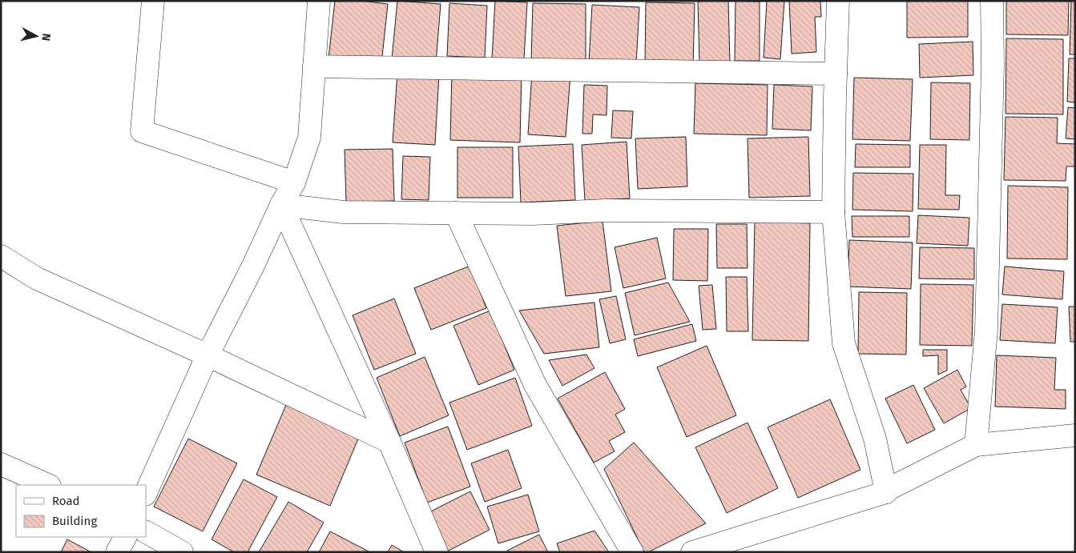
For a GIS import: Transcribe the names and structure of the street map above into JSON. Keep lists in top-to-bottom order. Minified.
{"legend":["Road","Building"],"north":"right"}
